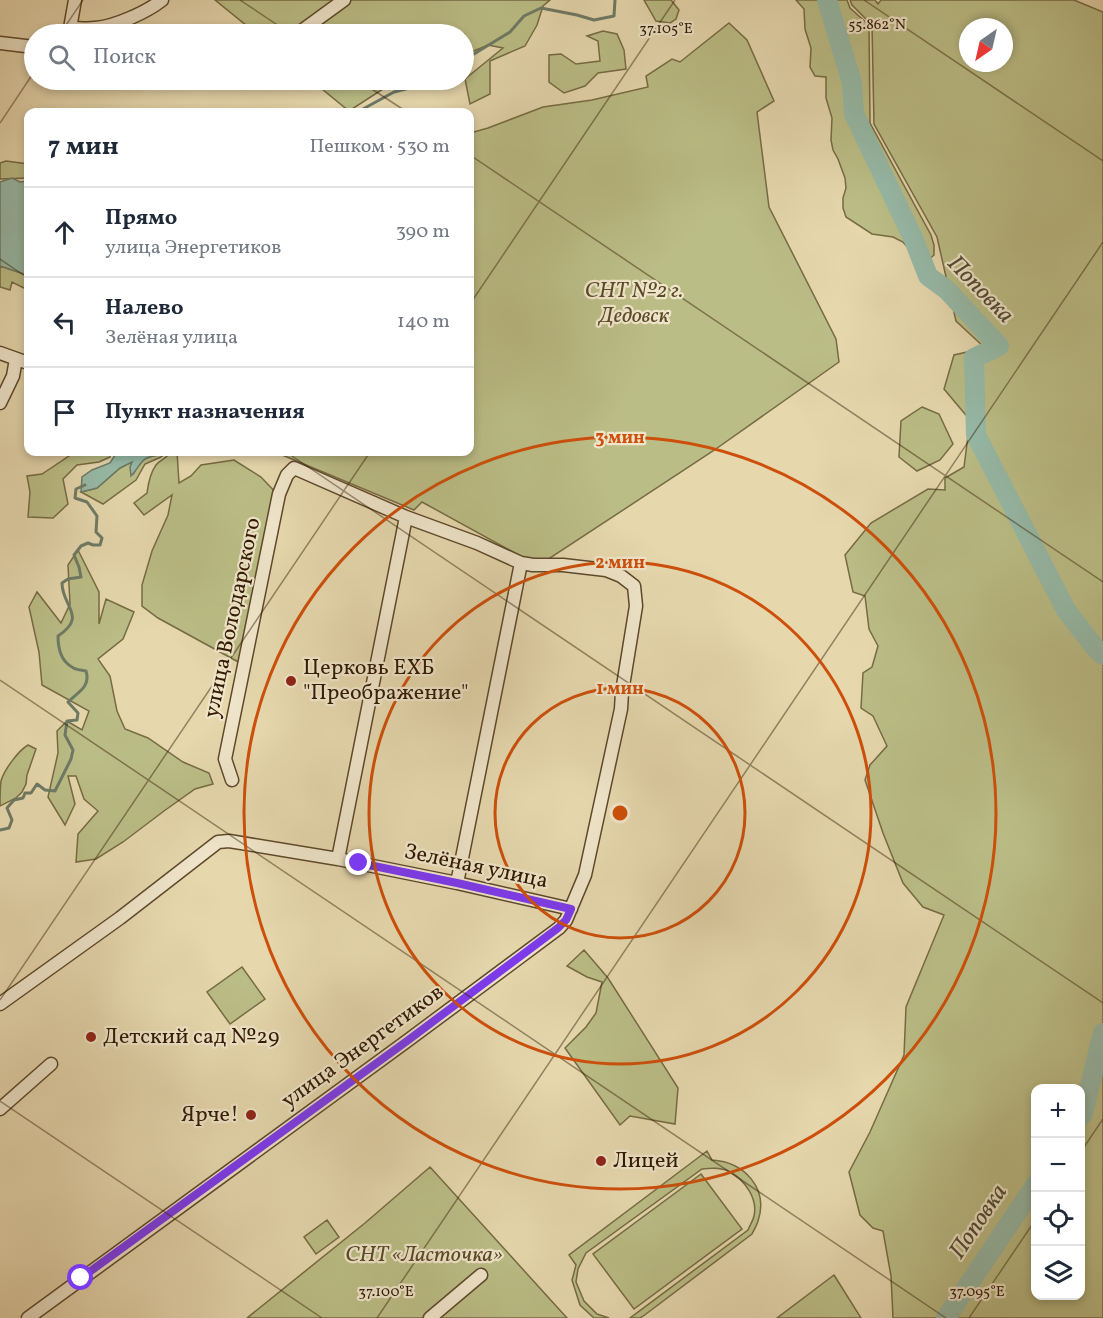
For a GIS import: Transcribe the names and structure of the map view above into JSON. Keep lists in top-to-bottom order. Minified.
{"streets":{"street":["улица Володарского","Зелёная улица","улица Энергетиков"]},"crossings":[["Зелёная улица","улица Энергетиков"]],"water":["Поповка"],"parks":["СНТ №2 г. Дедовск","СНТ «Ласточка»"],"places":["Церковь ЕХБ \"Преображение\"","Детский сад №29","Ярче!","Лицей"],"north":"bottom left","page":{"search":"Поиск","heading":["7 мин","Пешком · 530 m"],"list":[["Прямо","улица Энергетиков","390 m"],["Налево","Зелёная улица","140 m"],"Пункт назначения"],"map_buttons":["+","−"]},"coordinates":["55.862°N","37.105°E","37.100°E","37.095°E"],"rings":["3 мин","2 мин","1 мин"]}
